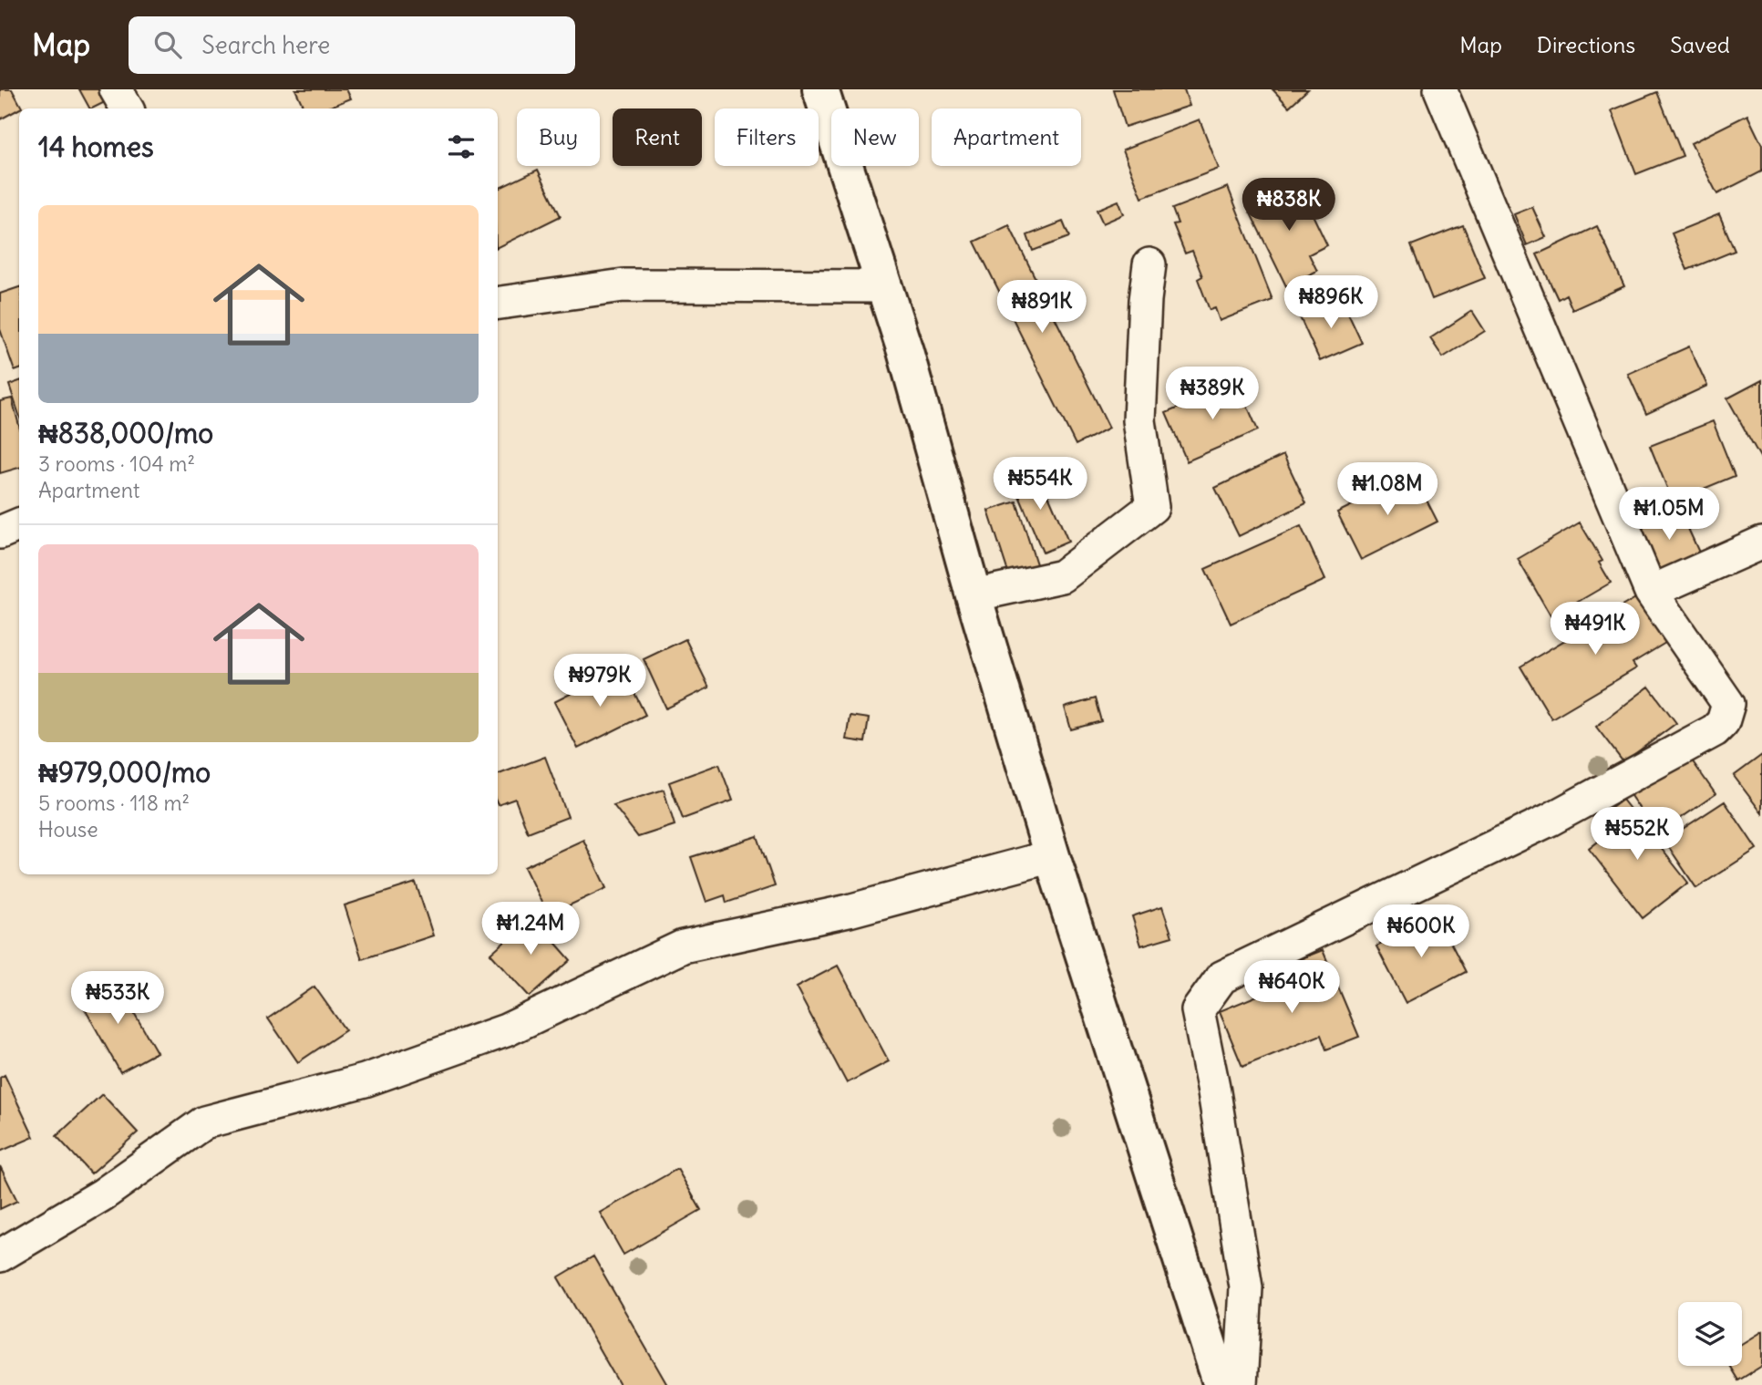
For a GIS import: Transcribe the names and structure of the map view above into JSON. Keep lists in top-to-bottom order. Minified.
{"page":{"header":"Map","search":"Search here","nav":["Map","Directions","Saved"],"chip":["Buy","Rent","Filters","New","Apartment"],"heading":"14 homes","price":["₦838K","₦896K","₦891K","₦389K","₦554K","₦1.08M","₦1.05M","₦491K","₦979K","₦552K","₦1.24M","₦600K","₦640K","₦533K"],"list":[{"name":"₦838,000/mo","note":"3 rooms · 104 m² · Apartment"},{"name":"₦979,000/mo","note":"5 rooms · 118 m² · House"}]}}
